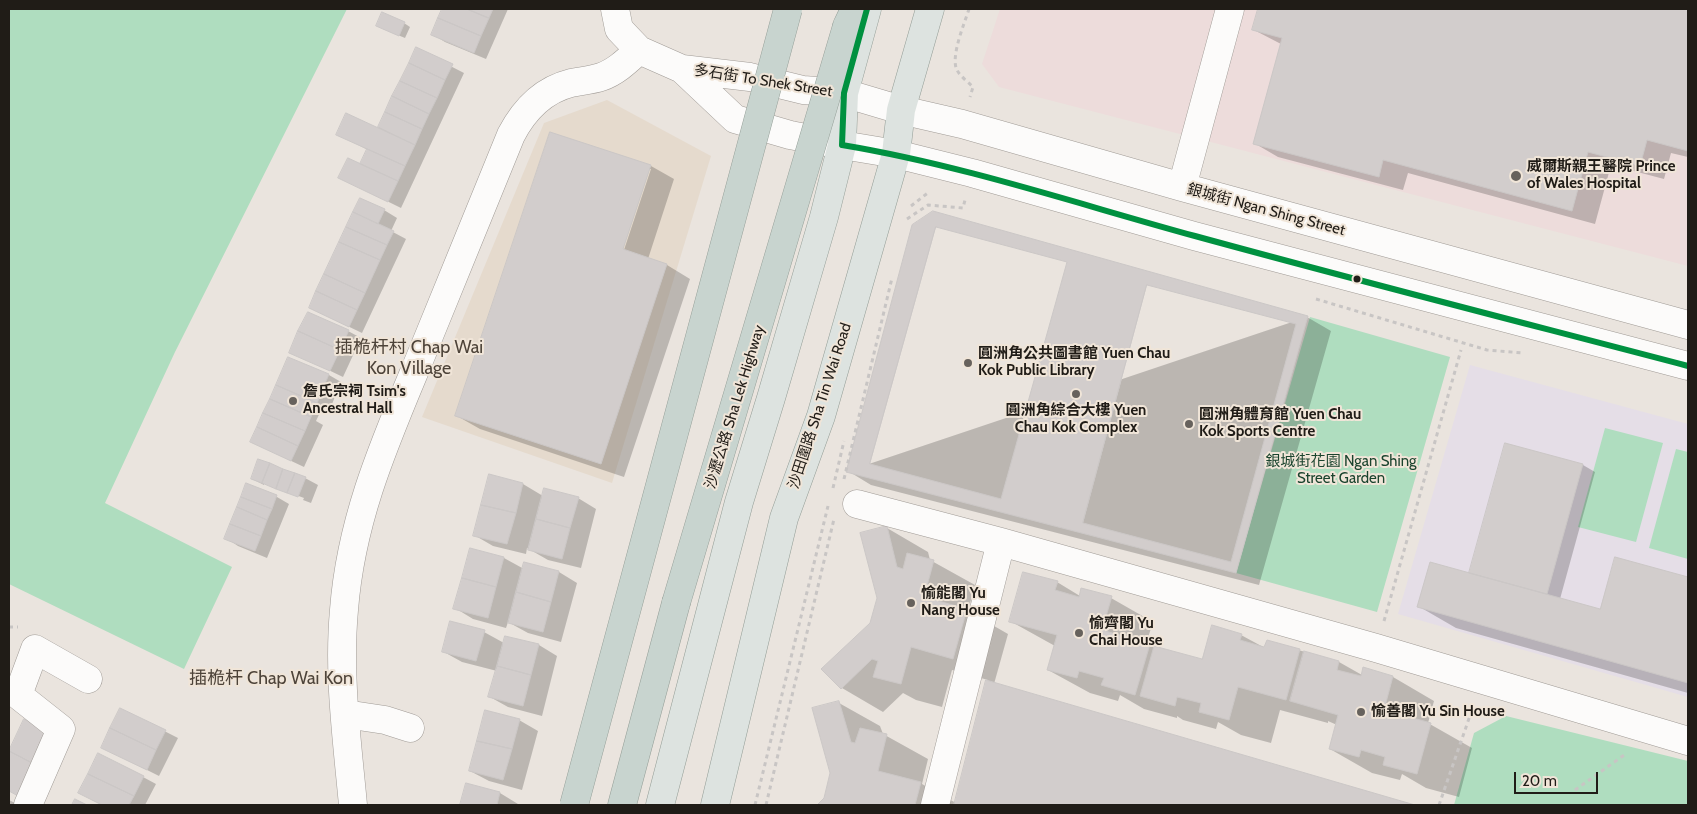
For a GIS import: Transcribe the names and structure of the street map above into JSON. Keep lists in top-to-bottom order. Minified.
{"streets":{"highway":["沙瀝公路 Sha Lek Highway"],"main road":["沙田圍路 Sha Tin Wai Road"],"street":["多石街 To Shek Street","銀城街 Ngan Shing Street"]},"crossings":[["多石街 To Shek Street","銀城街 Ngan Shing Street"],["銀城街 Ngan Shing Street","沙田圍路 Sha Tin Wai Road"]],"districts":["插桅杆村 Chap Wai Kon Village","插桅杆 Chap Wai Kon"],"parks":["銀城街花園 Ngan Shing Street Garden"],"places":["威爾斯親王醫院 Prince of Wales Hospital","圓洲角公共圖書館 Yuen Chau Kok Public Library","圓洲角綜合大樓 Yuen Chau Kok Complex","詹氏宗祠 Tsim's Ancestral Hall","圓洲角體育館 Yuen Chau Kok Sports Centre","愉能閣 Yu Nang House","愉齊閣 Yu Chai House","愉善閣 Yu Sin House"],"scale_bar":"20 m"}
